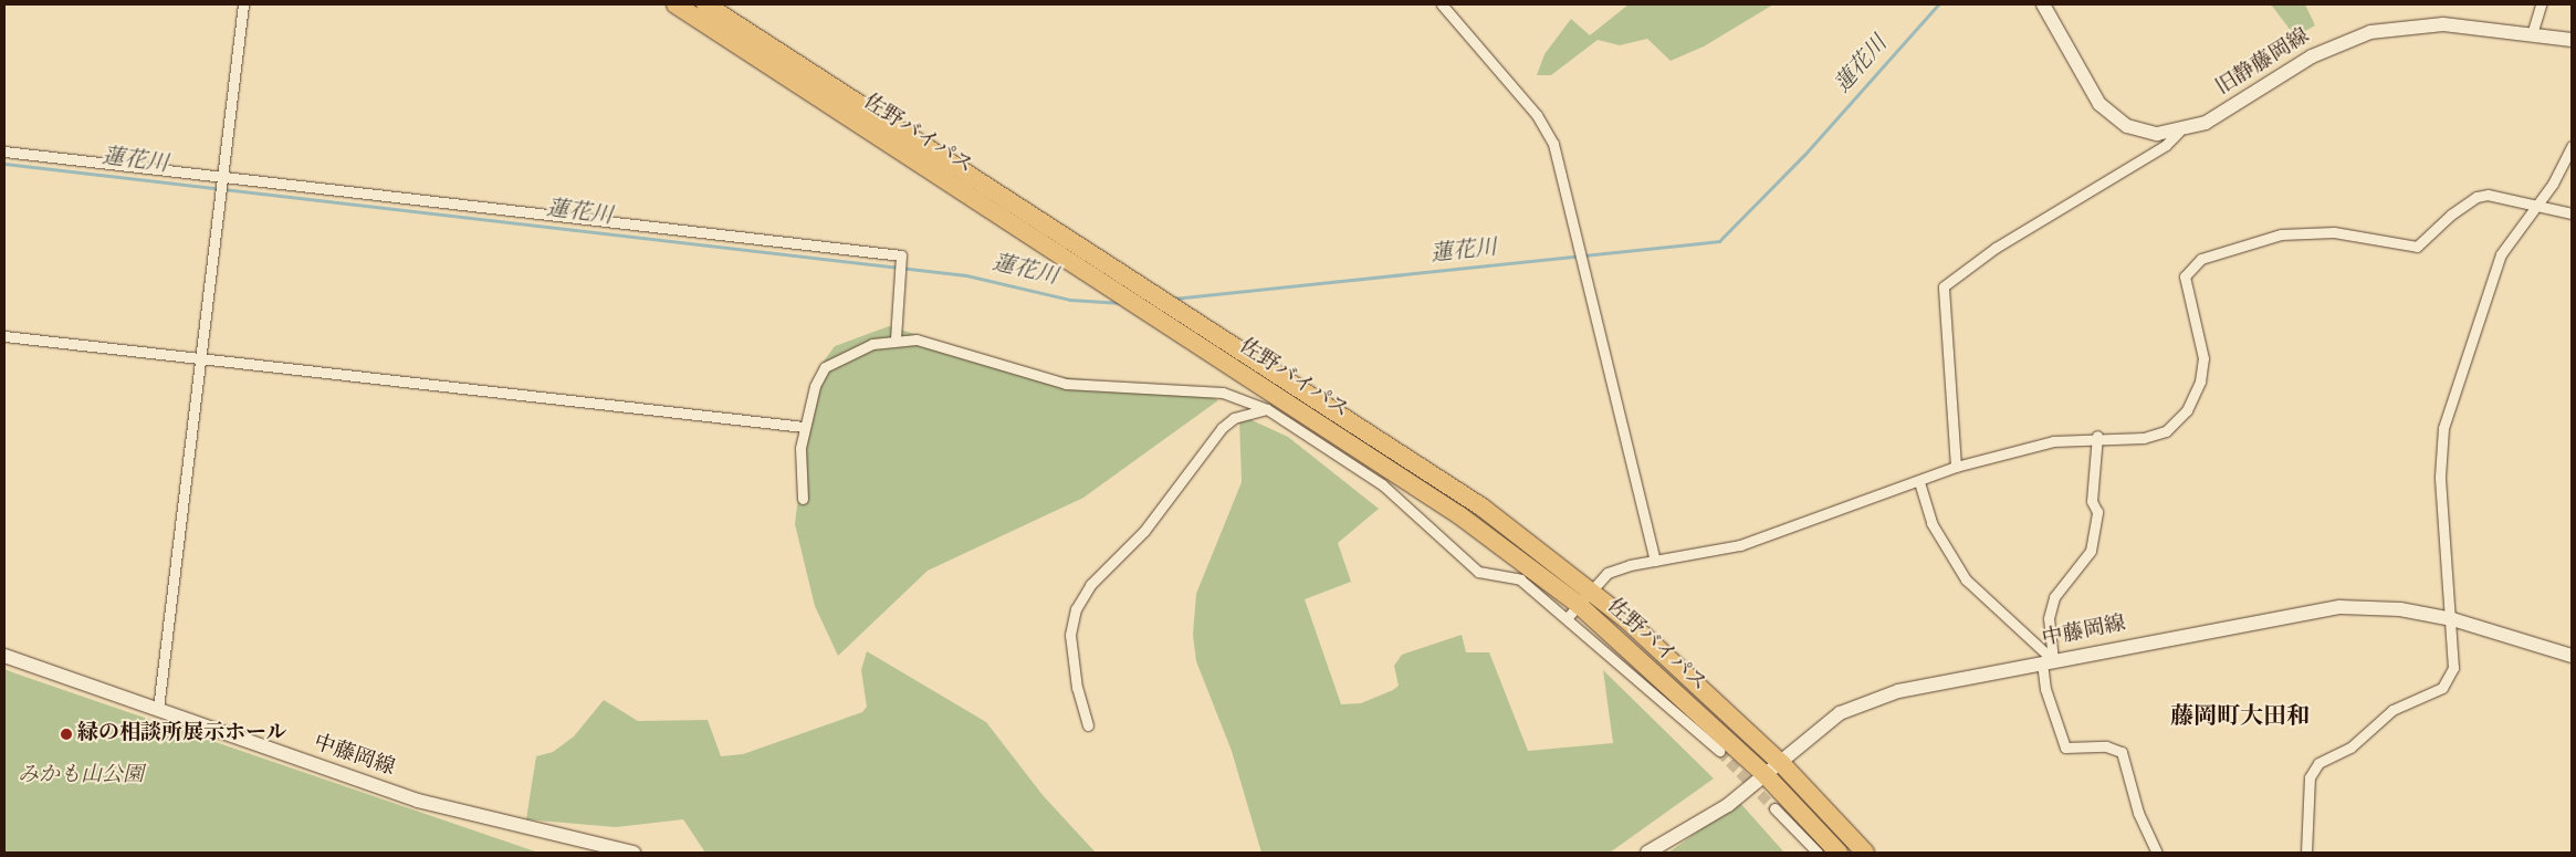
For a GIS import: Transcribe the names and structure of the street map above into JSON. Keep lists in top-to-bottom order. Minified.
{"streets":{"highway":["佐野バイパス"],"main road":["旧静藤岡線","中藤岡線"]},"crossings":[["佐野バイパス","中藤岡線"]],"districts":["藤岡町大田和"],"water":["蓮花川"],"parks":["みかも山公園"],"places":["緑の相談所展示ホール"]}
